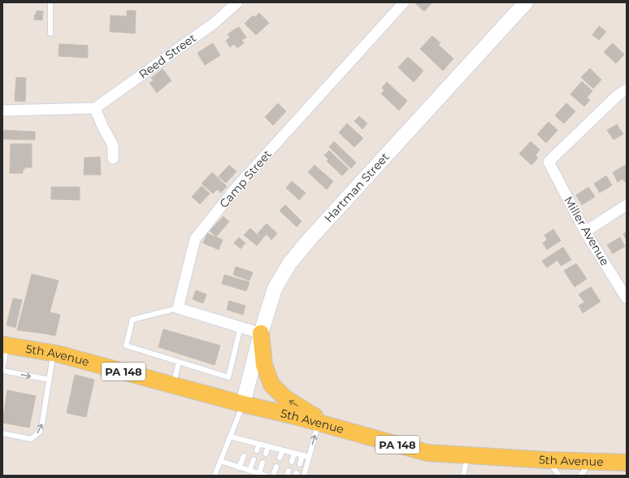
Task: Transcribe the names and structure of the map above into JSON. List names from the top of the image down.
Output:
{
  "streets": {
    "main road": ["Hartman Street", "5th Avenue", "PA 148"],
    "street": ["Reed Street", "Camp Street", "Miller Avenue"]
  },
  "crossings": [
    ["Hartman Street", "5th Avenue"]
  ]
}
